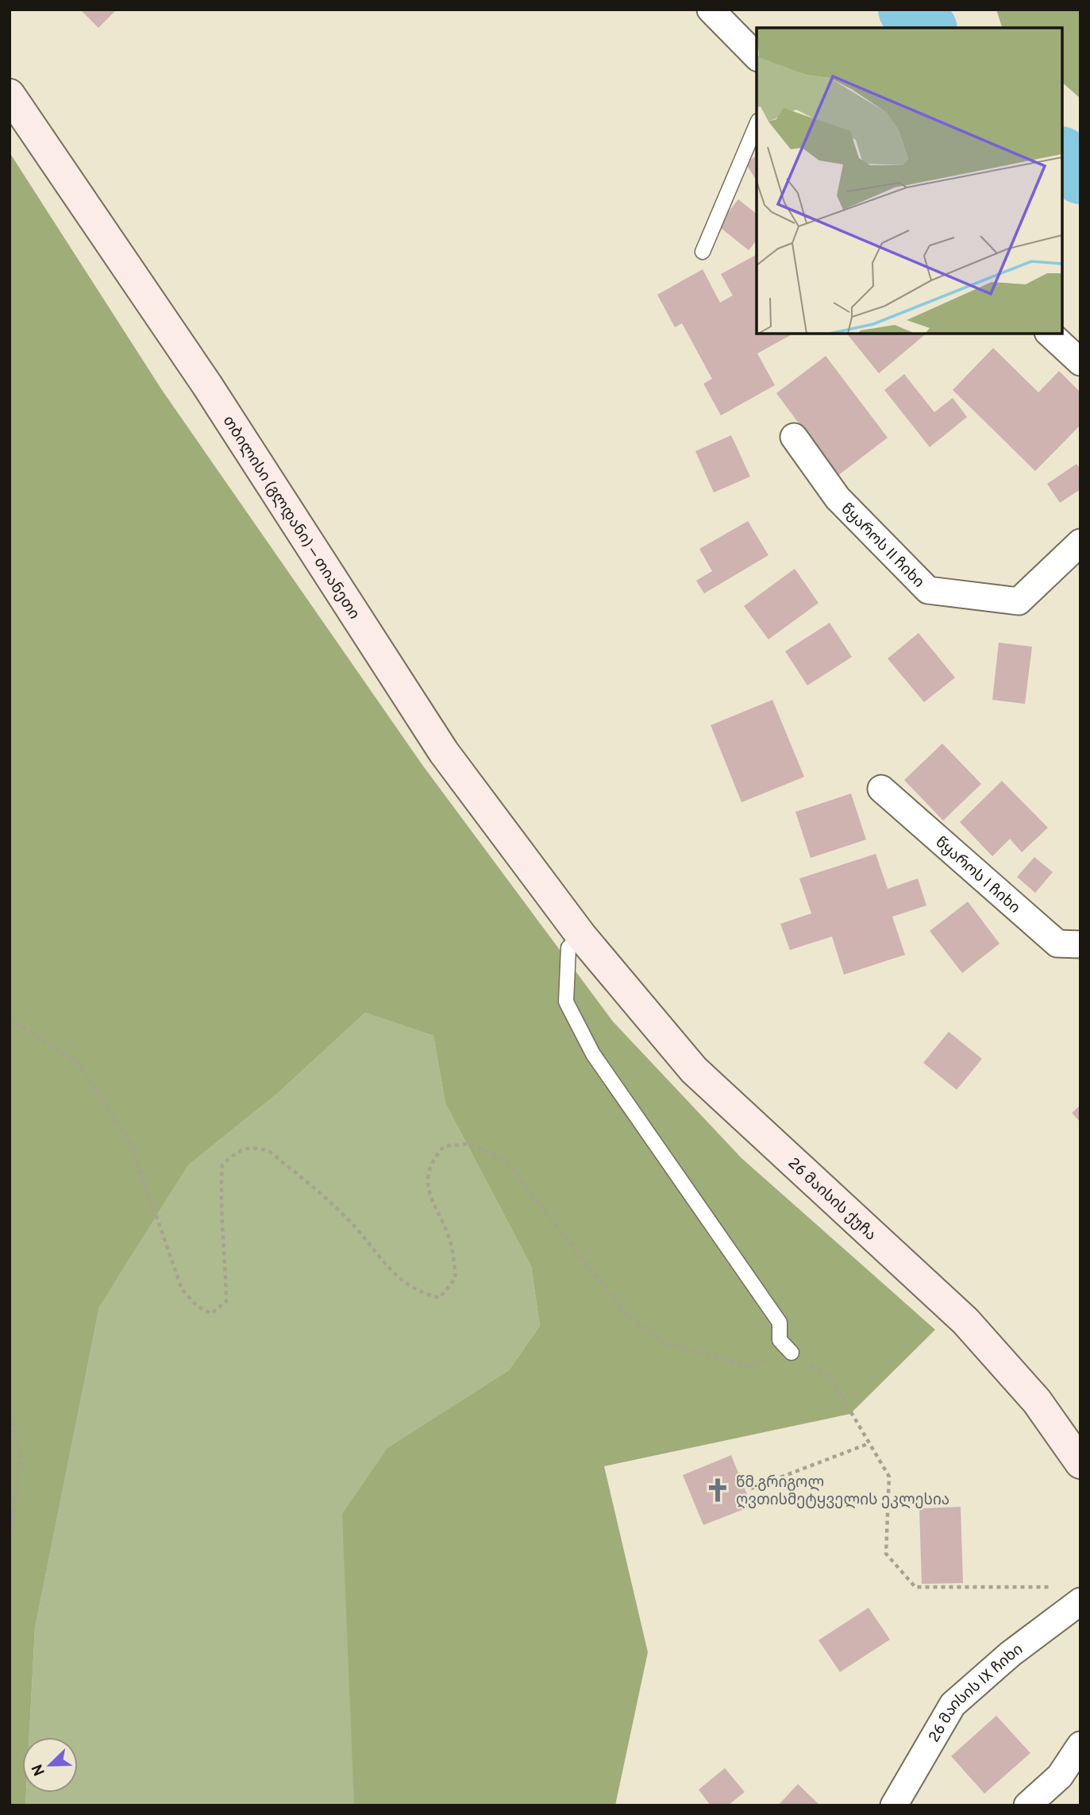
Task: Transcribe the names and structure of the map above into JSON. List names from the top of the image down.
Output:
{
  "streets": {
    "main road": ["თბილისი (გლდანი) — თიანეთი", "26 მაისის ქუჩა"],
    "street": ["წყაროს II ჩიხი", "წყაროს I ჩიხი", "26 მაისის IX ჩიხი"]
  },
  "crossings": [
    ["თბილისი (გლდანი) — თიანეთი", "26 მაისის ქუჩა"]
  ],
  "places": {
    "church": ["წმ.გრიგოლ ღვთისმეტყველის ეკლესია"]
  },
  "north": "bottom left"
}
